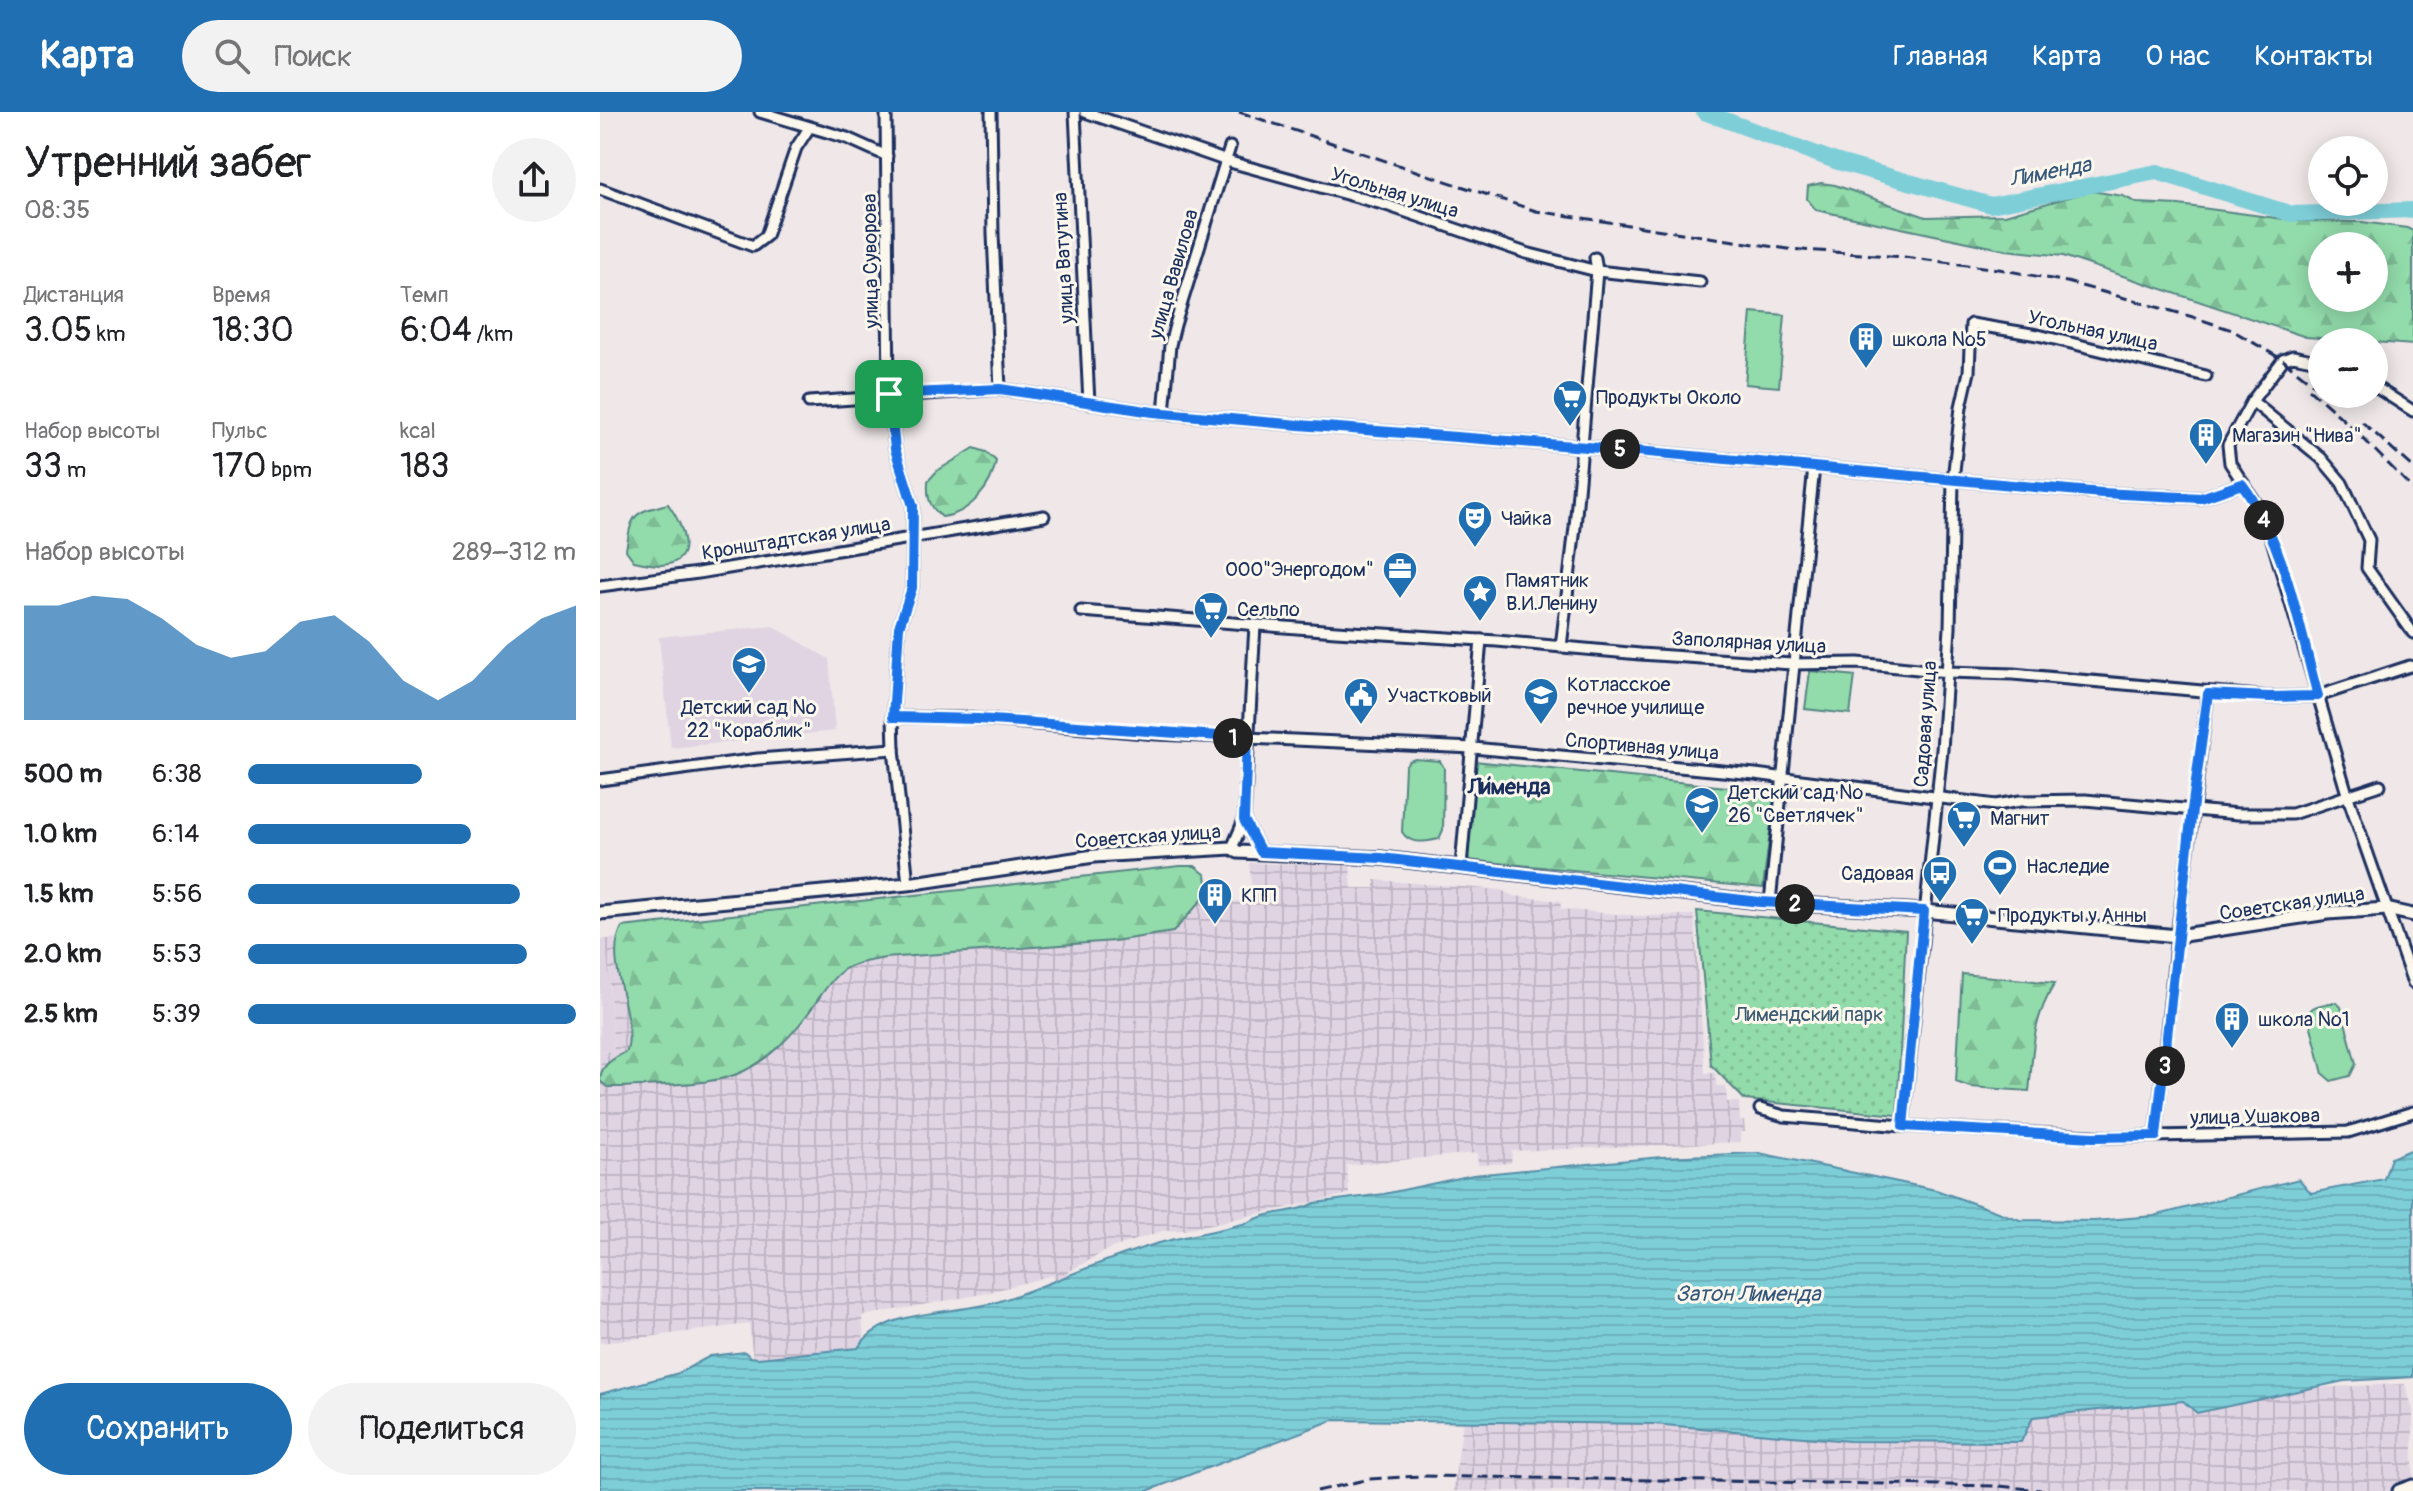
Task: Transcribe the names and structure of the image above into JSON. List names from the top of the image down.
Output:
{
  "streets": {
    "main road": ["Советская улица"],
    "street": [
      "Угольная улица",
      "улица Ватутина",
      "улица Суворова",
      "улица Вавилова",
      "Кронштадтская улица",
      "Заполярная улица",
      "Садовая улица",
      "Спортивная улица",
      "улица Ушакова"
    ]
  },
  "crossings": [
    ["Угольная улица", "улица Вавилова"],
    ["Угольная улица", "Садовая улица"],
    ["улица Суворова", "Кронштадтская улица"],
    ["улица Суворова", "Спортивная улица"],
    ["улица Суворова", "Советская улица"],
    ["Заполярная улица", "Садовая улица"],
    ["Садовая улица", "Спортивная улица"],
    ["Садовая улица", "Советская улица"],
    ["Садовая улица", "улица Ушакова"]
  ],
  "districts": ["Ли́менда"],
  "water": ["Лименда", "Затон Лименда"],
  "parks": ["Лимендский парк"],
  "places": {
    "building": [
      "школа №5",
      "Магазин \"Нива\"",
      "КПП",
      "школа №1"
    ],
    "supermarket": [
      "Продукты Около",
      "Сельпо",
      "Магнит",
      "Продукты у Анны"
    ],
    "theatre": ["Чайка"],
    "office": ["ООО\"Энергодом\""],
    "place": ["Памятник В.И.Ленину"],
    "school or university": ["Детский сад № 22 \"Кораблик\"", "Котласское речное училище", "Детский сад № 26 \"Светлячек\""],
    "public building": ["Участковый"],
    "sports": ["Наследие"],
    "bus stop": ["Садовая"]
  },
  "page": {
    "header": "Карта",
    "search": "Поиск",
    "nav": [
      "Главная",
      "Карта",
      "О нас",
      "Контакты"
    ],
    "heading": ["Утренний забег", "08:35"],
    "map_buttons": ["+", "−"],
    "stats": [
      ["Дистанция", "3.05 km"],
      ["Время", "18:30"],
      ["Темп", "6:04 /km"],
      ["Набор высоты", "33 m"],
      ["Пульс", "170 bpm"],
      ["kcal", "183"]
    ],
    "pins": [
      "5",
      "4",
      "1",
      "2",
      "3"
    ],
    "chart": ["Набор высоты", "289–312 m"],
    "list": [
      {
        "name": "500 m",
        "note": "6:38"
      },
      {
        "name": "1.0 km",
        "note": "6:14"
      },
      {
        "name": "1.5 km",
        "note": "5:56"
      },
      {
        "name": "2.0 km",
        "note": "5:53"
      },
      {
        "name": "2.5 km",
        "note": "5:39"
      }
    ],
    "buttons": ["Сохранить", "Поделиться"]
  }
}
